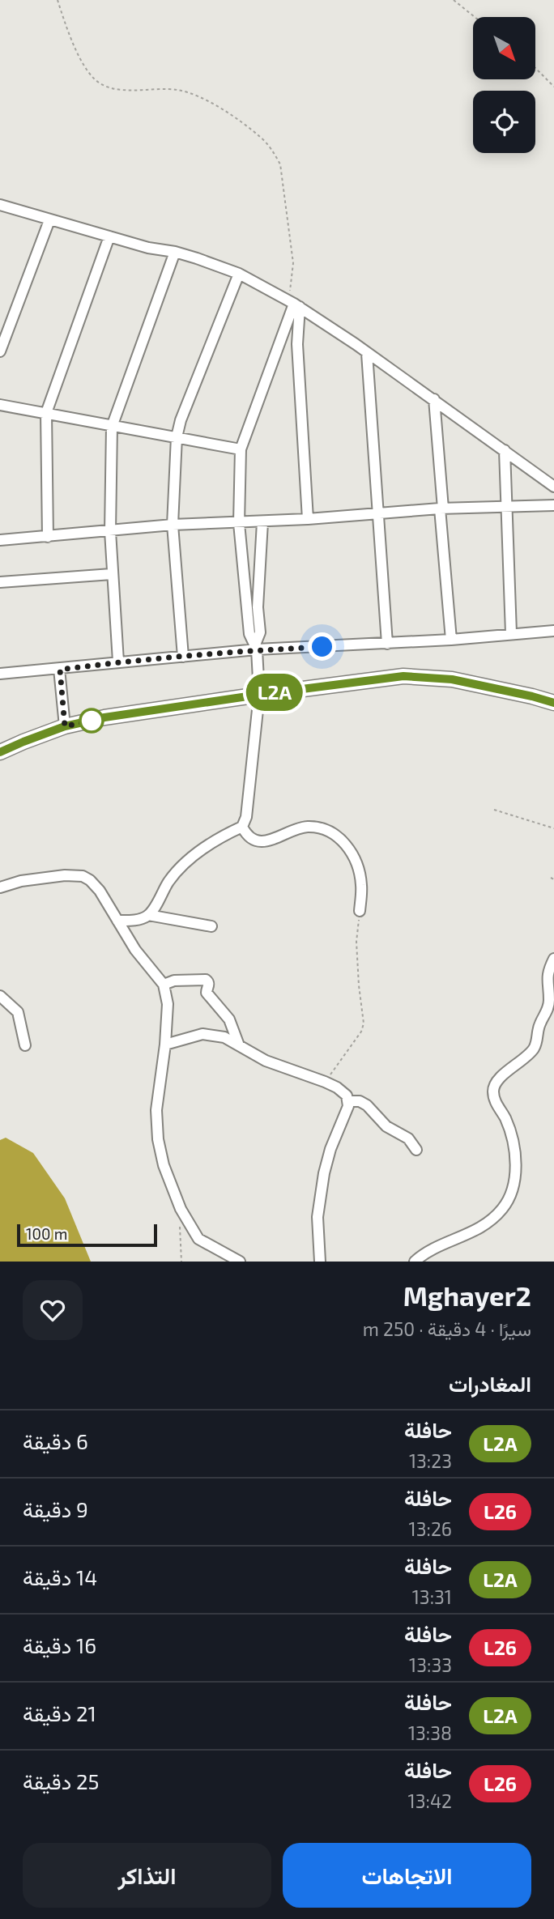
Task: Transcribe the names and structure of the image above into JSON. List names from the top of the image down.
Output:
{
  "lines": ["bus line L2A"],
  "scale_bar": "100 m",
  "north": "bottom right",
  "page": {
    "on_map": "L2A",
    "scale": "100 m",
    "heading": [
      ["Mghayer2", "سيرًا · 4 دقيقة · 250 m"],
      "المغادرات"
    ],
    "list": [
      {
        "mark": "L2A",
        "name": "حافلة",
        "note": "13:23",
        "value": "6 دقيقة"
      },
      {
        "mark": "L26",
        "name": "حافلة",
        "note": "13:26",
        "value": "9 دقيقة"
      },
      {
        "mark": "L2A",
        "name": "حافلة",
        "note": "13:31",
        "value": "14 دقيقة"
      },
      {
        "mark": "L26",
        "name": "حافلة",
        "note": "13:33",
        "value": "16 دقيقة"
      },
      {
        "mark": "L2A",
        "name": "حافلة",
        "note": "13:38",
        "value": "21 دقيقة"
      },
      {
        "mark": "L26",
        "name": "حافلة",
        "note": "13:42",
        "value": "25 دقيقة"
      }
    ],
    "buttons": ["الاتجاهات", "التذاكر"]
  }
}
